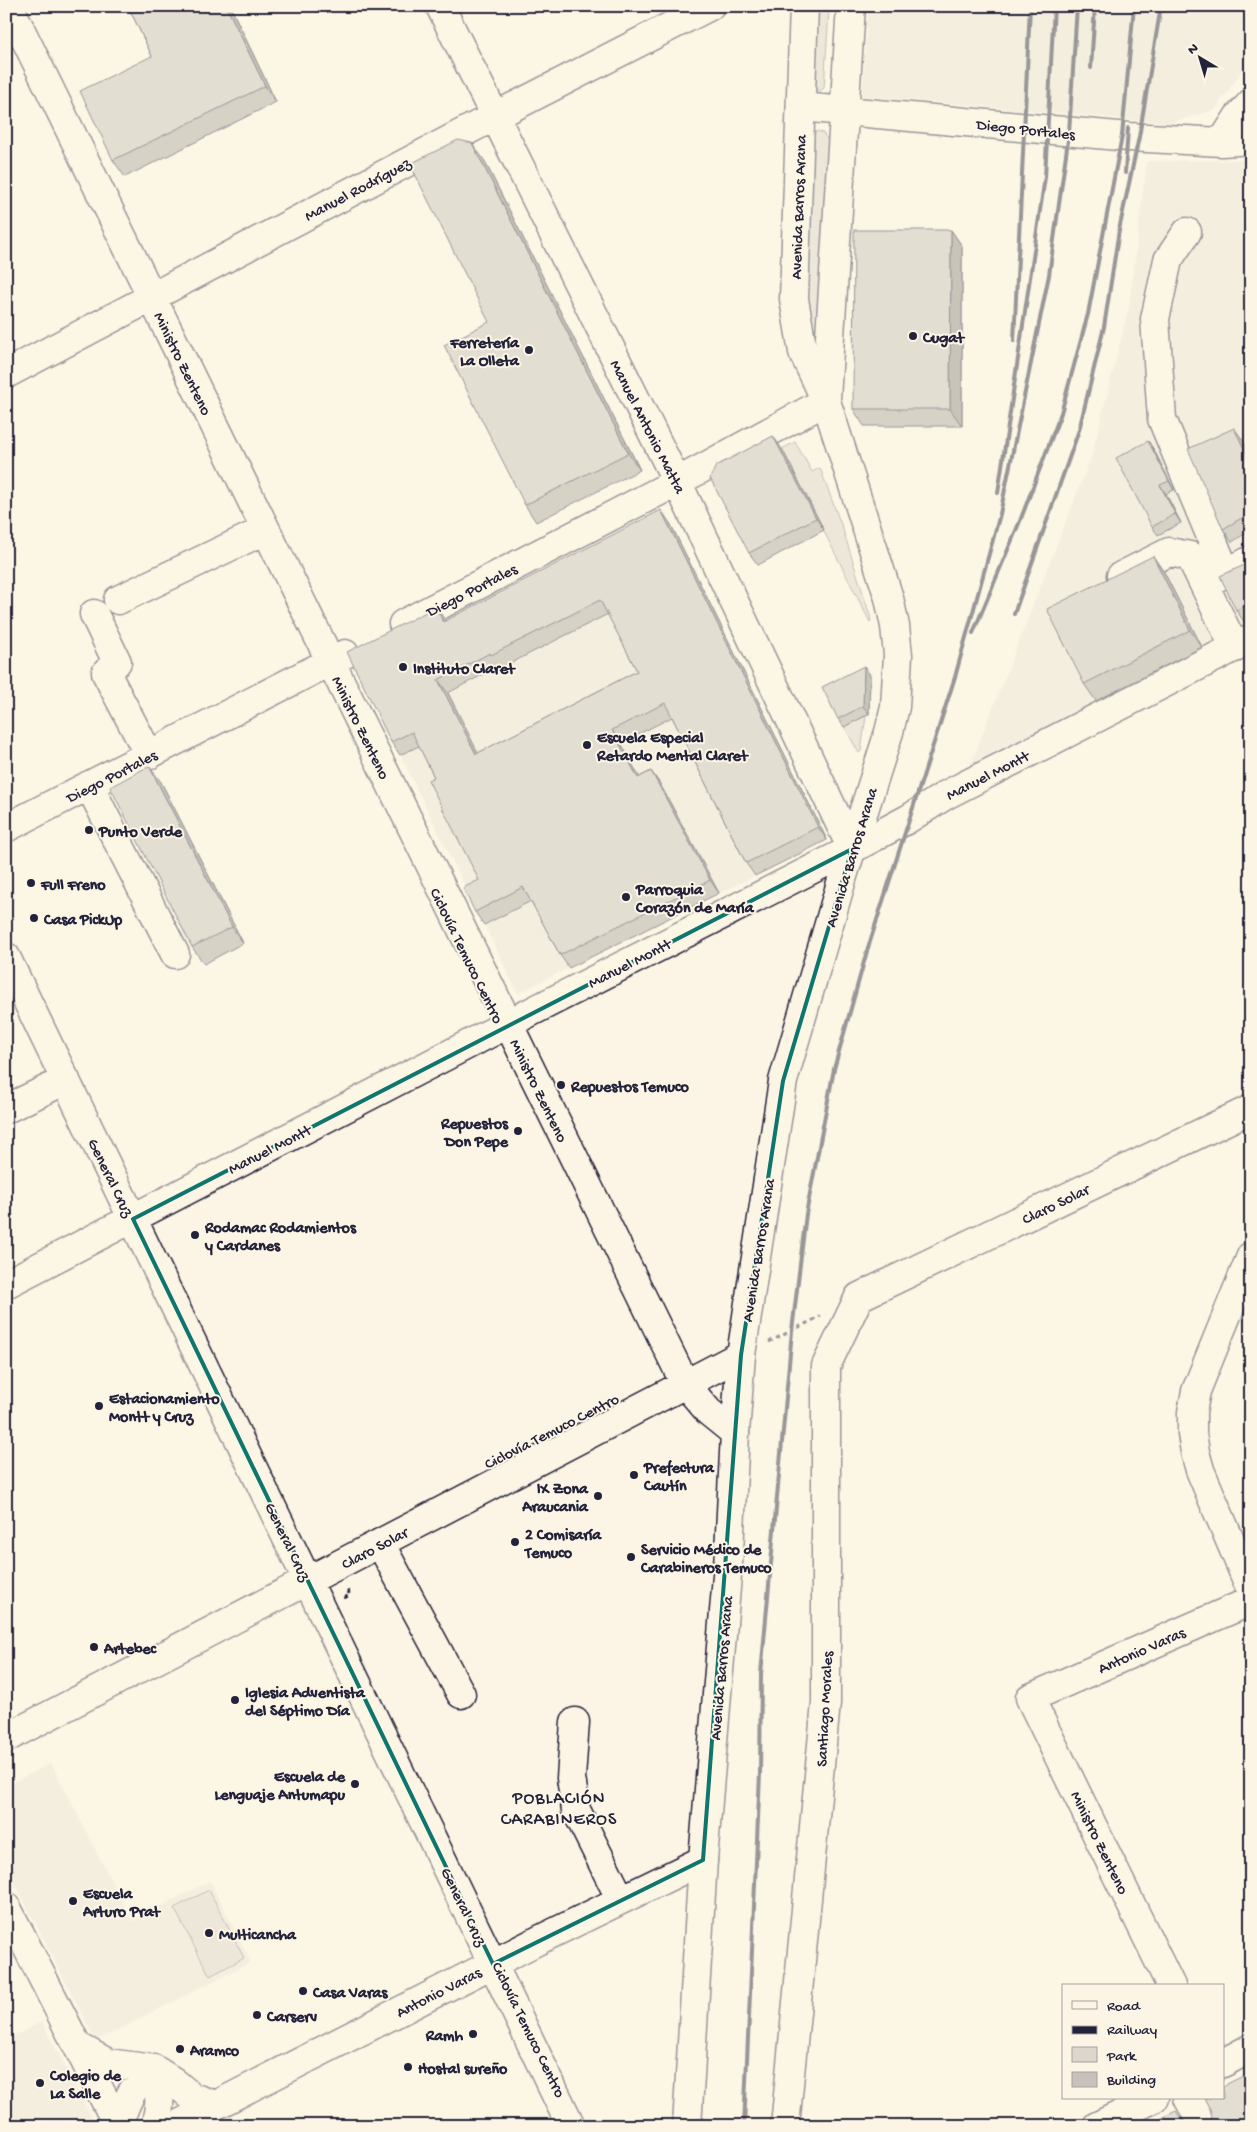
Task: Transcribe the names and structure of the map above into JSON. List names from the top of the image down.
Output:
{
  "streets": {
    "street": [
      "Diego Portales",
      "Manuel Rodríguez",
      "Avenida Barros Arana",
      "Ministro Zenteno",
      "Manuel Antonio Matta",
      "Manuel Montt",
      "General Cruz",
      "Claro Solar",
      "Antonio Varas",
      "Santiago Morales"
    ]
  },
  "crossings": [
    ["Diego Portales", "Avenida Barros Arana"],
    ["Diego Portales", "Ministro Zenteno"],
    ["Diego Portales", "Manuel Antonio Matta"],
    ["Manuel Rodríguez", "Ministro Zenteno"],
    ["Manuel Rodríguez", "Manuel Antonio Matta"],
    ["Avenida Barros Arana", "Ministro Zenteno"],
    ["Avenida Barros Arana", "Manuel Antonio Matta"],
    ["Avenida Barros Arana", "Manuel Montt"],
    ["Avenida Barros Arana", "Claro Solar"],
    ["Avenida Barros Arana", "Antonio Varas"],
    ["Ministro Zenteno", "Manuel Montt"],
    ["Ministro Zenteno", "Claro Solar"],
    ["Ministro Zenteno", "Antonio Varas"],
    ["Manuel Antonio Matta", "Manuel Montt"],
    ["Manuel Montt", "General Cruz"],
    ["General Cruz", "Claro Solar"],
    ["General Cruz", "Antonio Varas"],
    ["Claro Solar", "Santiago Morales"]
  ],
  "districts": ["POBLACIÓN CARABINEROS"],
  "places": [
    "Cugat",
    "Ferretería La Olleta",
    "Instituto Claret",
    "Escuela Especial Retardo Mental Claret",
    "Punto Verde",
    "Full Freno",
    "Parroquia Corazón de María",
    "Casa PickUp",
    "Repuestos Temuco",
    "Repuestos Don Pepe",
    "Rodamac Rodamientos y Cardanes",
    "Estacionamiento Montt y Cruz",
    "Prefectura Cautín",
    "IX Zona Araucania",
    "2 Comisaría Temuco",
    "Servicio Médico de Carabineros Temuco",
    "Artebec",
    "Iglesia Adventista del Séptimo Día",
    "Escuela de Lenguaje Antumapu",
    "Escuela Arturo Prat",
    "Multicancha",
    "Casa Varas",
    "Carserv",
    "Ramh",
    "Aramco",
    "Hostal sureño",
    "Colegio de La Salle"
  ],
  "legend": [
    "Road",
    "Railway",
    "Park",
    "Building"
  ],
  "north": "top left"
}
